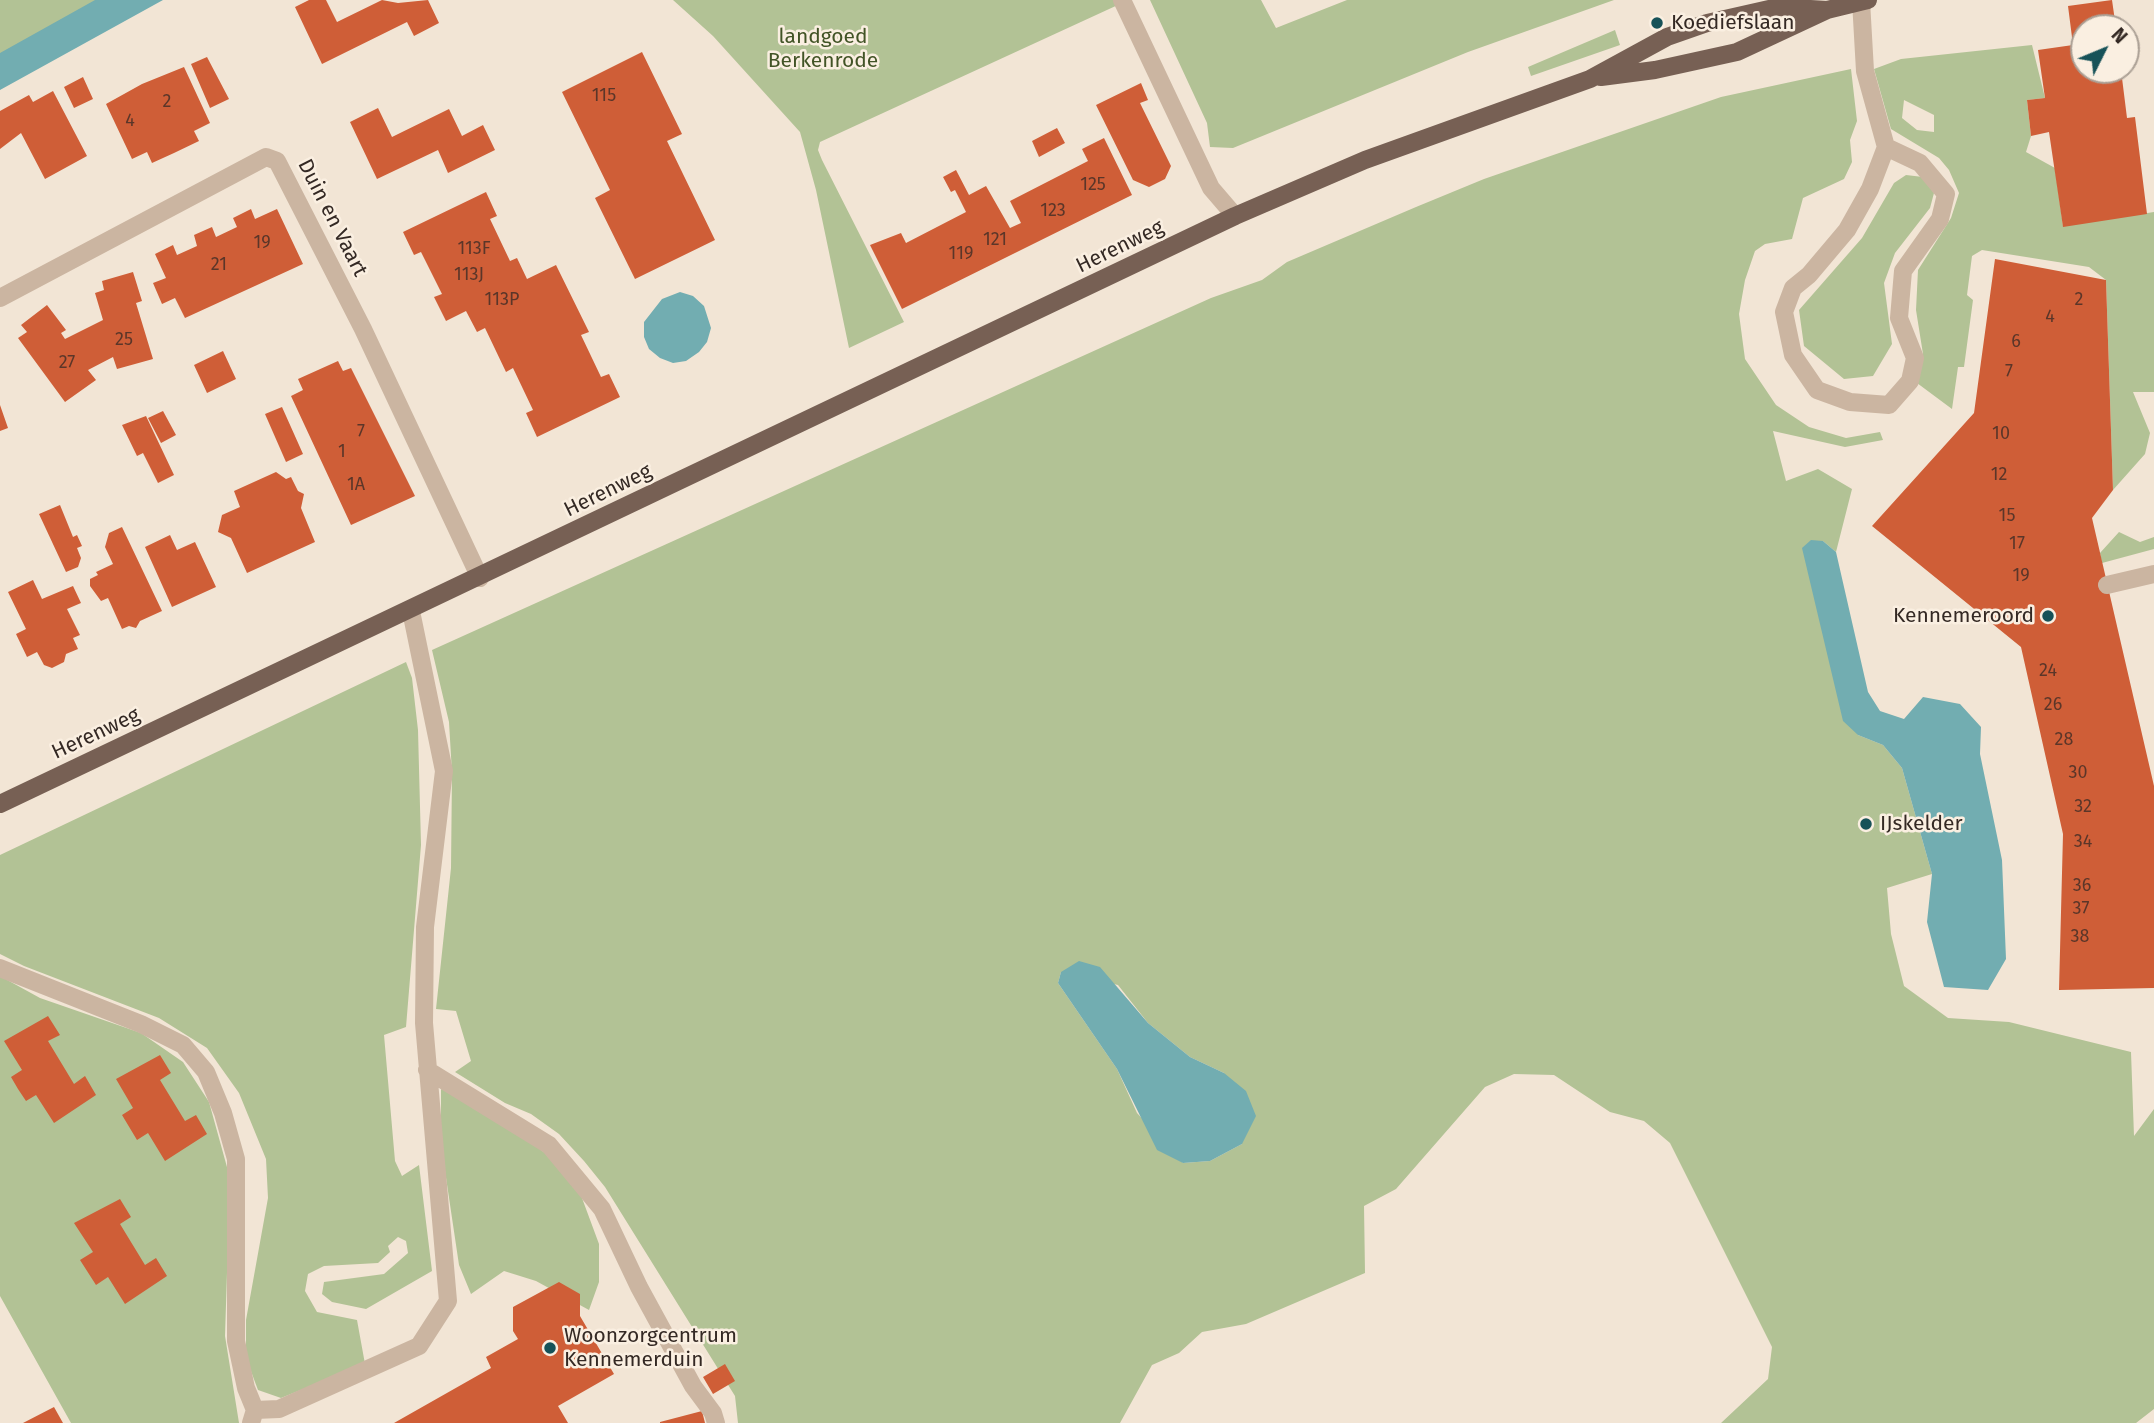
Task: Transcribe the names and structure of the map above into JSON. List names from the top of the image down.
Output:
{
  "streets": {
    "main road": ["Herenweg"],
    "street": ["Duin en Vaart"]
  },
  "crossings": [
    ["Duin en Vaart", "Herenweg"]
  ],
  "parks": ["landgoed Berkenrode"],
  "places": [
    "Koediefslaan",
    "Kennemeroord",
    "IJskelder",
    "Woonzorgcentrum Kennemerduin"
  ],
  "house_numbers": [
    "115",
    "2",
    "4",
    "125",
    "123",
    "121",
    "19",
    "113F",
    "119",
    "21",
    "113J",
    "113P",
    "2",
    "4",
    "25",
    "6",
    "27",
    "7",
    "7",
    "10",
    "1",
    "12",
    "1A",
    "15",
    "17",
    "19",
    "24",
    "26",
    "28",
    "30",
    "32",
    "34",
    "36",
    "37",
    "38"
  ],
  "north": "top right"
}
